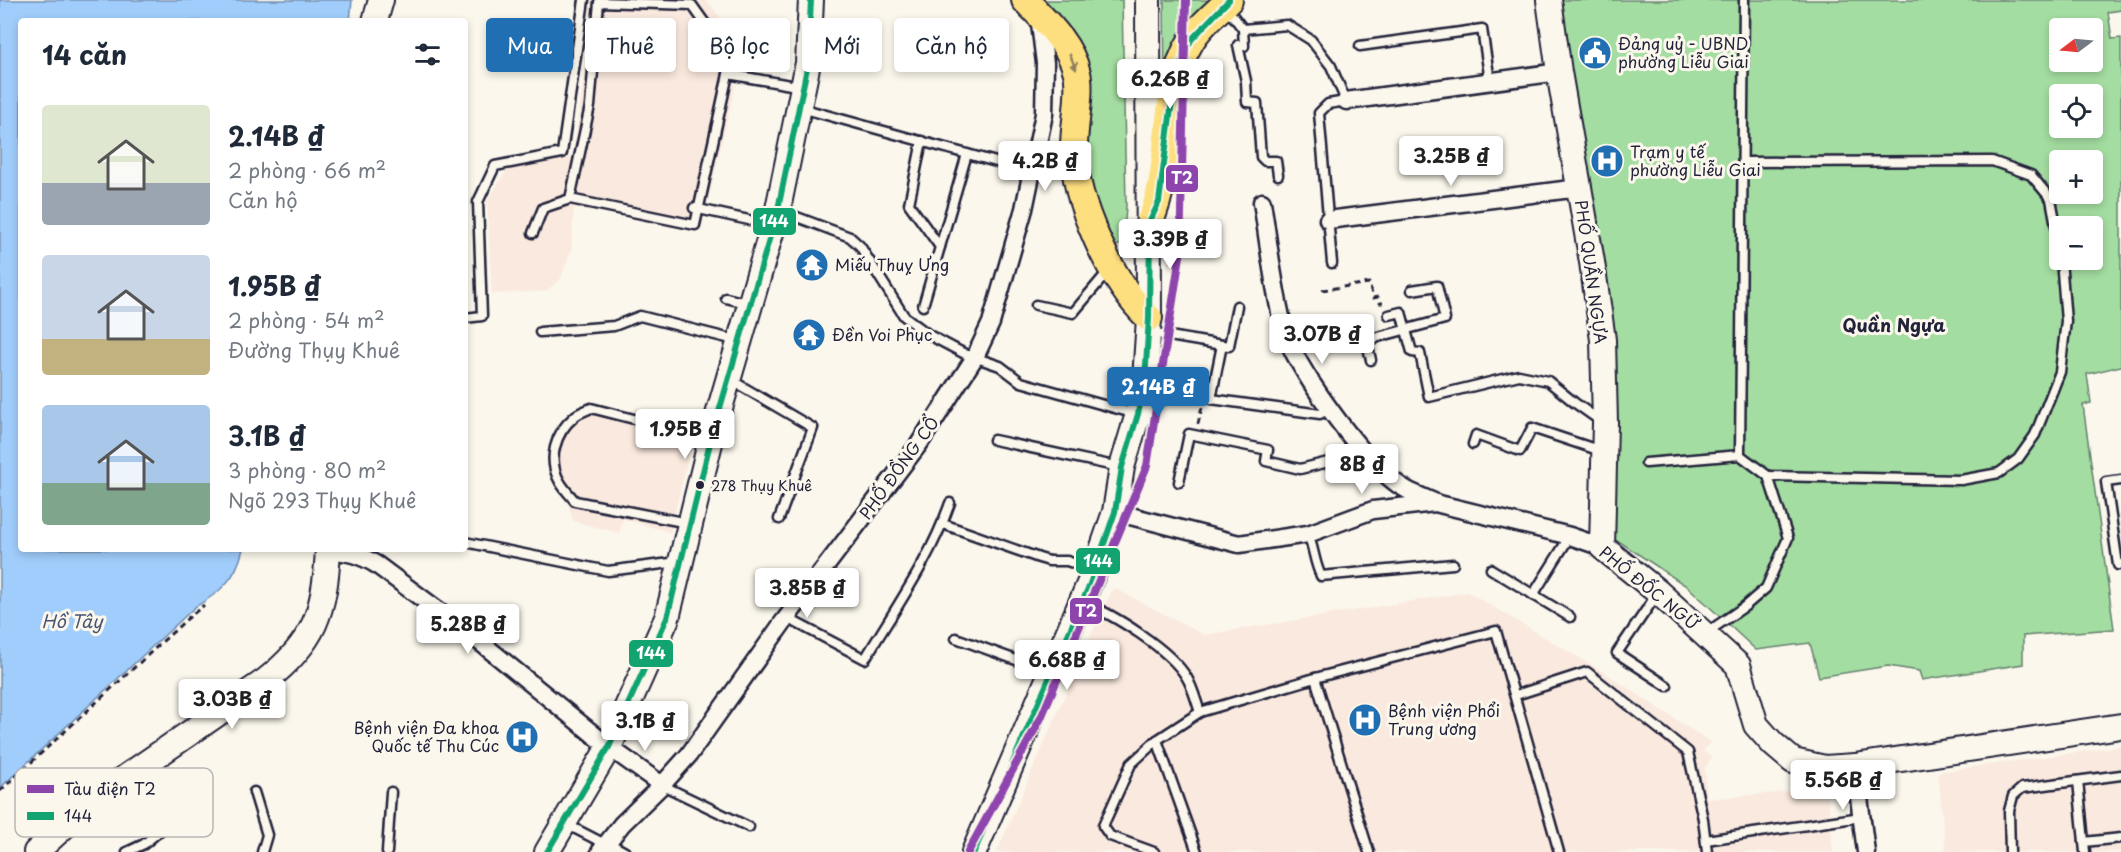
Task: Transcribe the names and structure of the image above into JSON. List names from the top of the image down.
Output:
{
  "streets": {
    "main road": ["PHỐ QUẦN NGỰA", "PHỐ ĐỐC NGỮ"],
    "street": ["PHỐ ĐỒNG CỔ"]
  },
  "crossings": [
    ["PHỐ QUẦN NGỰA", "PHỐ ĐỐC NGỮ"]
  ],
  "districts": ["Quần Ngựa"],
  "water": ["Hồ Tây"],
  "places": {
    "public building": ["Đảng uỷ - UBND phường Liễu Giai"],
    "hospital": ["Trạm y tế phường Liễu Giai", "Bệnh viện Phổi Trung ương", "Bệnh viện Đa khoa Quốc tế Thu Cúc"],
    "temple": ["Miếu Thuỵ Ưng", "Đền Voi Phục"],
    "other": ["278 Thụy Khuê"]
  },
  "lines": ["metro line T2", "transit line 144"],
  "legend": ["Tàu điện T2", "144"],
  "north": "left",
  "page": {
    "map_buttons": ["+", "−"],
    "chip": [
      "Mua",
      "Thuê",
      "Bộ lọc",
      "Mới",
      "Căn hộ"
    ],
    "heading": "14 căn",
    "price": [
      "6.26B ₫",
      "3.25B ₫",
      "4.2B ₫",
      "3.39B ₫",
      "3.07B ₫",
      "2.14B ₫",
      "1.95B ₫",
      "8B ₫",
      "3.85B ₫",
      "5.28B ₫",
      "6.68B ₫",
      "3.03B ₫",
      "3.1B ₫",
      "5.56B ₫"
    ],
    "list": [
      {
        "name": "2.14B ₫",
        "note": "2 phòng · 66 m² · Căn hộ"
      },
      {
        "name": "1.95B ₫",
        "note": "2 phòng · 54 m² · Đường Thụy Khuê"
      },
      {
        "name": "3.1B ₫",
        "note": "3 phòng · 80 m² · Ngõ 293 Thụy Khuê"
      }
    ]
  }
}
